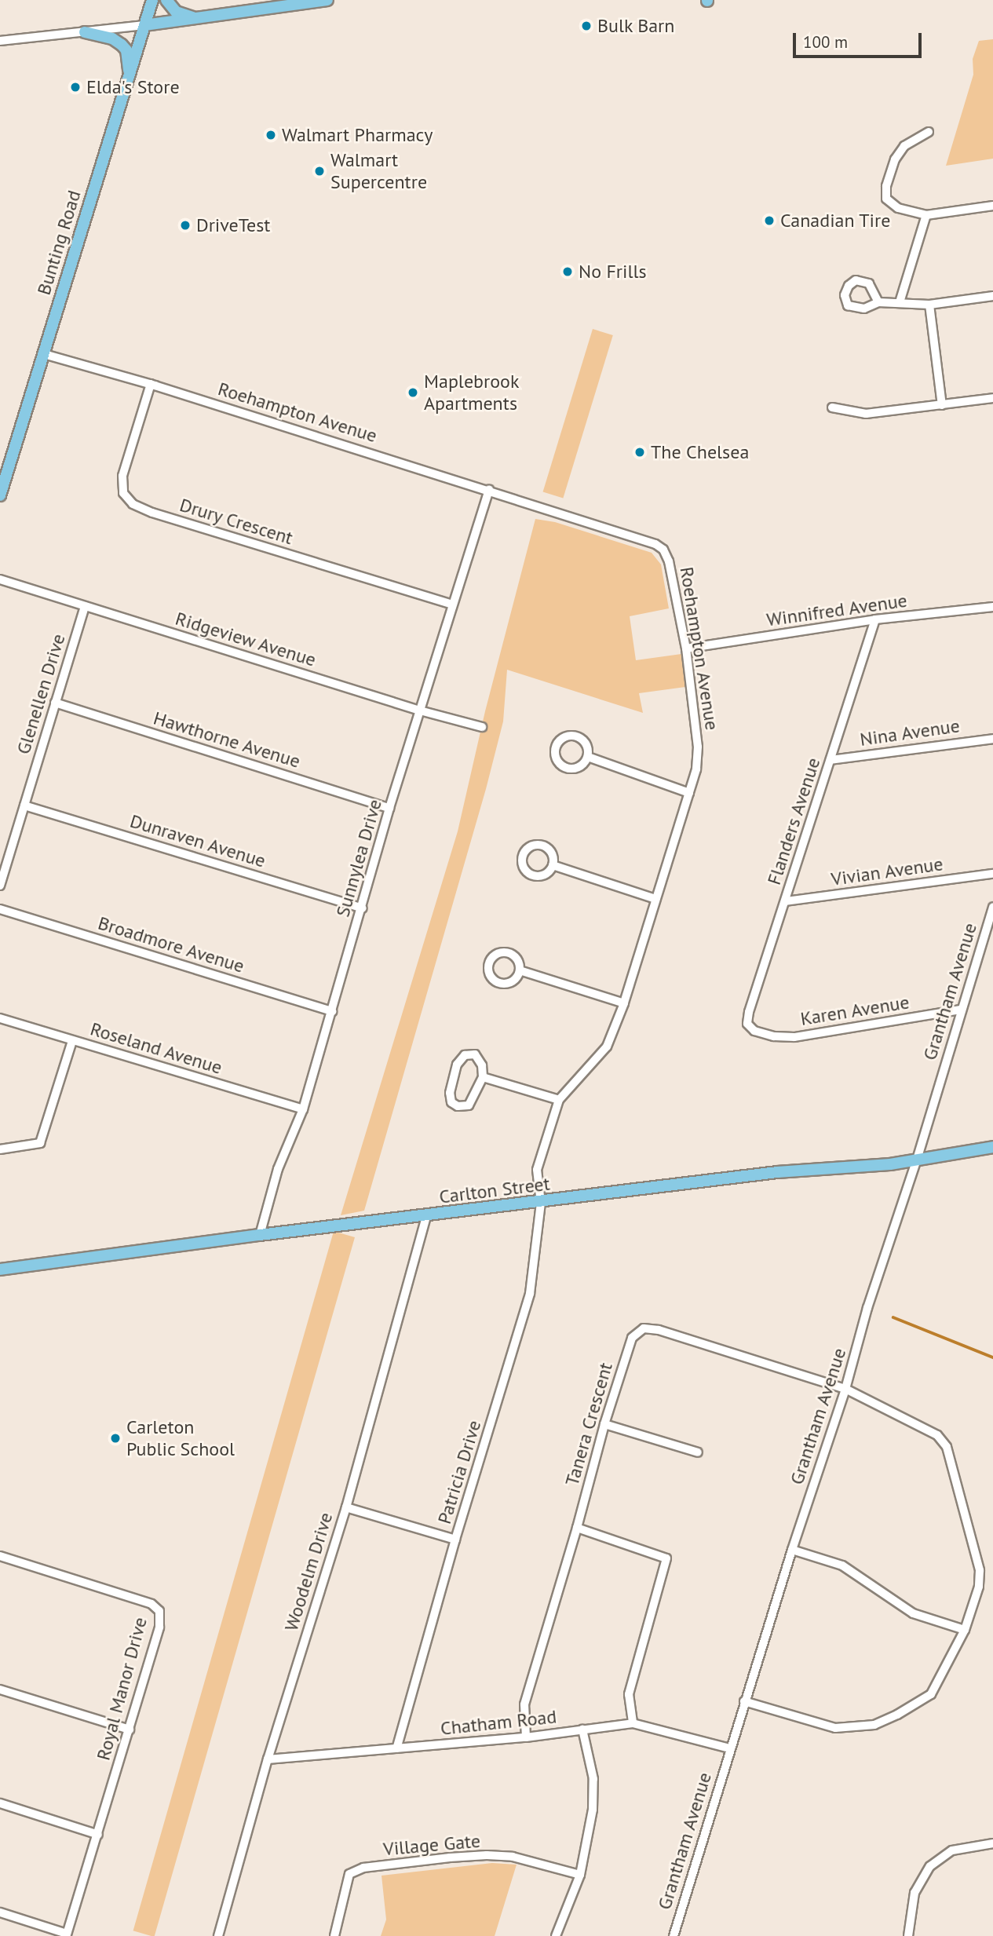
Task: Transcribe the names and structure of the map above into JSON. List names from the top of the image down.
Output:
{
  "streets": {
    "main road": ["Bunting Road", "Carlton Street"],
    "street": [
      "Roehampton Avenue",
      "Drury Crescent",
      "Winnifred Avenue",
      "Ridgeview Avenue",
      "Glenellen Drive",
      "Nina Avenue",
      "Hawthorne Avenue",
      "Flanders Avenue",
      "Dunraven Avenue",
      "Sunnylea Drive",
      "Vivian Avenue",
      "Broadmore Avenue",
      "Grantham Avenue",
      "Karen Avenue",
      "Roseland Avenue",
      "Tanera Crescent",
      "Patricia Drive",
      "Woodelm Drive",
      "Royal Manor Drive",
      "Chatham Road",
      "Village Gate"
    ]
  },
  "crossings": [
    ["Bunting Road", "Roehampton Avenue"],
    ["Roehampton Avenue", "Drury Crescent"],
    ["Roehampton Avenue", "Winnifred Avenue"],
    ["Roehampton Avenue", "Sunnylea Drive"],
    ["Roehampton Avenue", "Carlton Street"],
    ["Roehampton Avenue", "Patricia Drive"],
    ["Drury Crescent", "Sunnylea Drive"],
    ["Winnifred Avenue", "Flanders Avenue"],
    ["Ridgeview Avenue", "Glenellen Drive"],
    ["Ridgeview Avenue", "Sunnylea Drive"],
    ["Glenellen Drive", "Hawthorne Avenue"],
    ["Glenellen Drive", "Dunraven Avenue"],
    ["Nina Avenue", "Flanders Avenue"],
    ["Hawthorne Avenue", "Sunnylea Drive"],
    ["Flanders Avenue", "Vivian Avenue"],
    ["Flanders Avenue", "Karen Avenue"],
    ["Dunraven Avenue", "Sunnylea Drive"],
    ["Sunnylea Drive", "Broadmore Avenue"],
    ["Sunnylea Drive", "Roseland Avenue"],
    ["Sunnylea Drive", "Carlton Street"],
    ["Grantham Avenue", "Karen Avenue"],
    ["Grantham Avenue", "Carlton Street"],
    ["Grantham Avenue", "Tanera Crescent"],
    ["Grantham Avenue", "Chatham Road"],
    ["Carlton Street", "Patricia Drive"],
    ["Carlton Street", "Woodelm Drive"],
    ["Tanera Crescent", "Chatham Road"],
    ["Patricia Drive", "Chatham Road"],
    ["Woodelm Drive", "Chatham Road"]
  ],
  "places": [
    "Bulk Barn",
    "Elda's Store",
    "Walmart Pharmacy",
    "Walmart Supercentre",
    "Canadian Tire",
    "DriveTest",
    "No Frills",
    "Maplebrook Apartments",
    "The Chelsea",
    "Carleton Public School"
  ],
  "scale_bar": "100 m"
}
